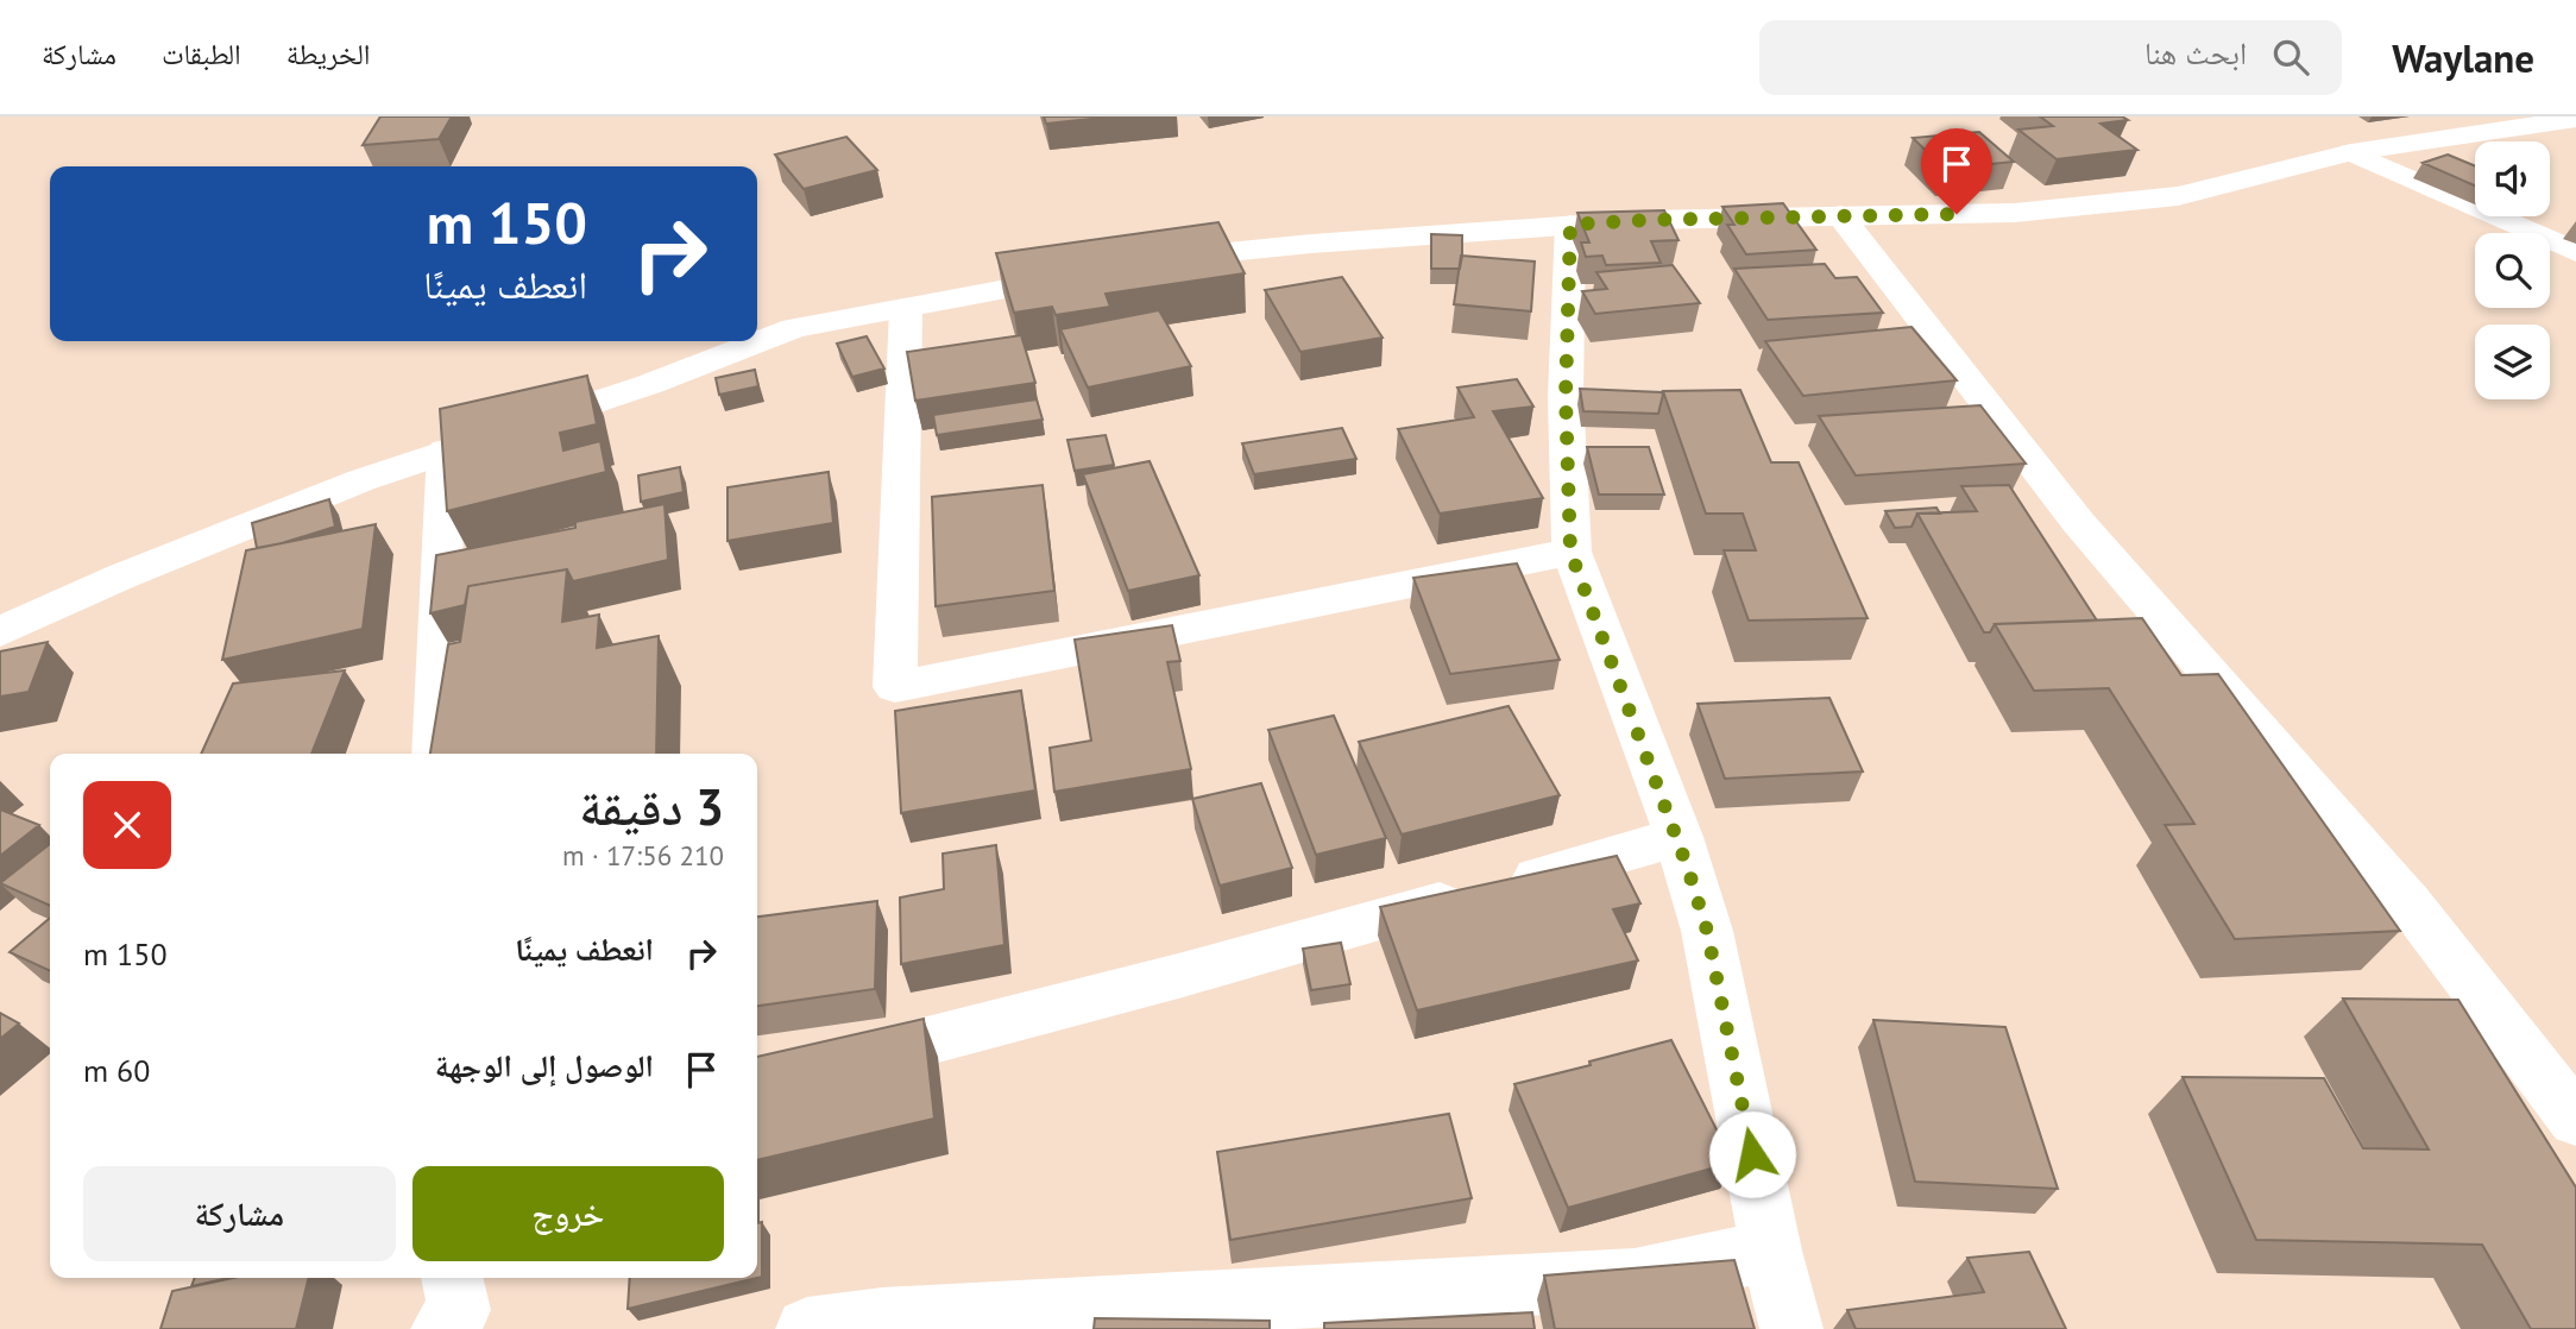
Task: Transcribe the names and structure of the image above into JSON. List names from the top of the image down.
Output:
{
  "page": {
    "header": "Waylane",
    "search": "ابحث هنا",
    "nav": ["الخريطة", "الطبقات", "مشاركة"],
    "turn": ["150 m", "انعطف يمينًا"],
    "heading": ["3 دقيقة", "210 m · 17:56"],
    "list": [
      {
        "name": "انعطف يمينًا",
        "value": "150 m"
      },
      {
        "name": "الوصول إلى الوجهة",
        "value": "60 m"
      }
    ],
    "buttons": ["خروج", "مشاركة"]
  }
}
